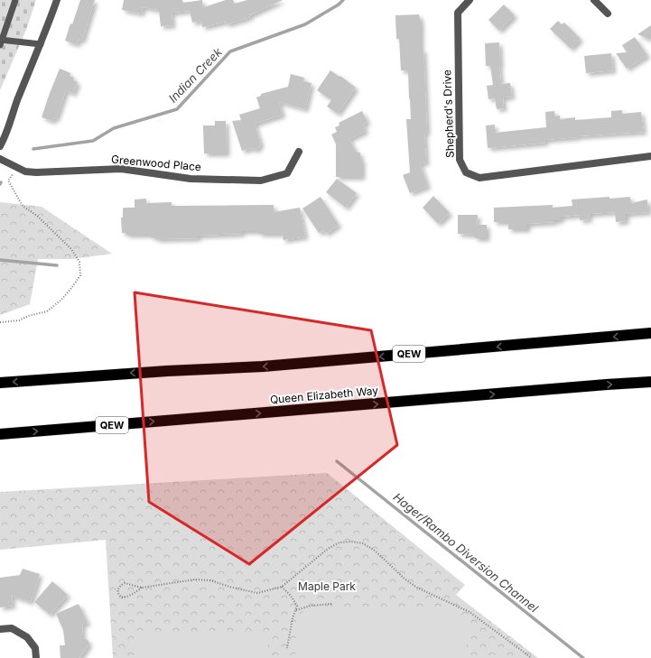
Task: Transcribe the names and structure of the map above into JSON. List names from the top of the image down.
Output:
{
  "streets": {
    "highway": ["QEW", "Queen Elizabeth Way"],
    "street": ["Shepherd's Drive", "Greenwood Place"]
  },
  "water": ["Indian Creek", "Hager/Rambo Diversion Channel"],
  "parks": ["Maple Park"]
}
